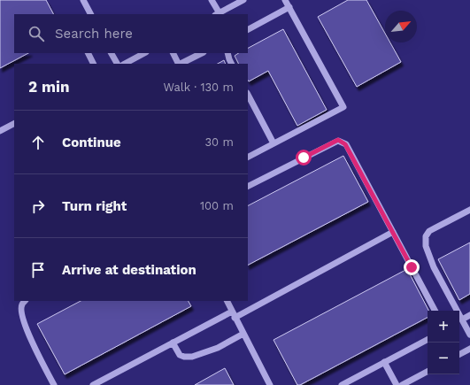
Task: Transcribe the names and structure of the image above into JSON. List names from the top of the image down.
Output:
{
  "north": "top right",
  "page": {
    "search": "Search here",
    "heading": ["2 min", "Walk · 130 m"],
    "list": [
      ["Continue", "30 m"],
      ["Turn right", "100 m"],
      "Arrive at destination"
    ],
    "map_buttons": ["+", "−"]
  }
}
